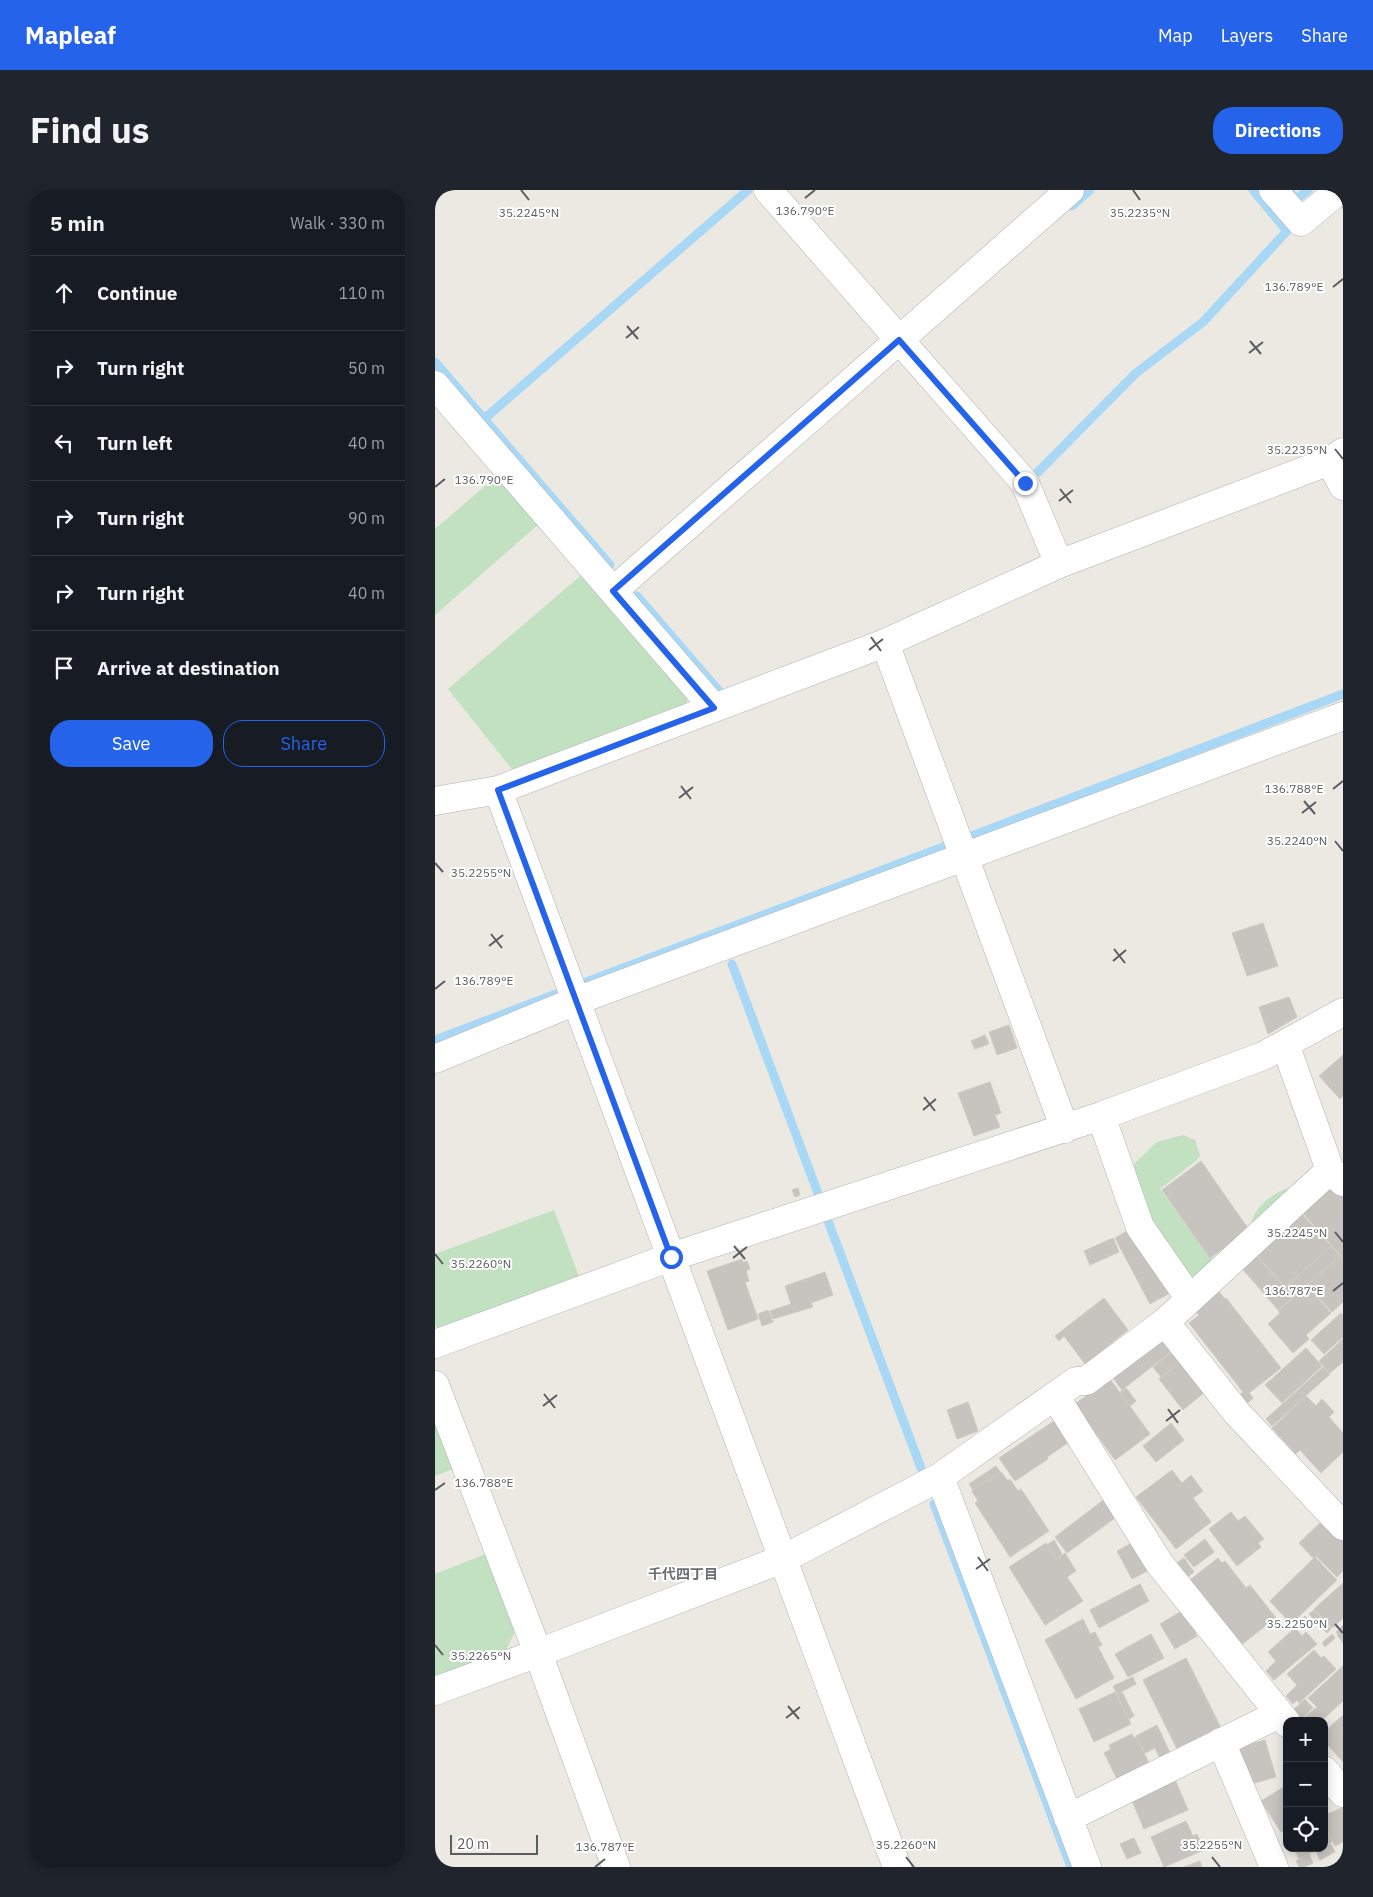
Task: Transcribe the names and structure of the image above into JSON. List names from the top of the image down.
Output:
{
  "districts": ["千代四丁目"],
  "scale_bar": "20 m",
  "page": {
    "header": "Mapleaf",
    "nav": ["Map", "Layers", "Share"],
    "title": "Find us",
    "buttons": [
      "Directions",
      ["Save", "Share"]
    ],
    "heading": ["5 min", "Walk · 330 m"],
    "list": [
      ["Continue", "110 m"],
      ["Turn right", "50 m"],
      ["Turn left", "40 m"],
      ["Turn right", "90 m"],
      ["Turn right", "40 m"],
      "Arrive at destination"
    ],
    "map_buttons": ["+", "−"],
    "scale": "20 m"
  },
  "coordinates": [
    "136.790°E",
    "35.2245°N",
    "35.2235°N",
    "136.789°E",
    "136.788°E",
    "35.2240°N",
    "35.2255°N",
    "35.2260°N",
    "136.787°E",
    "35.2250°N",
    "35.2265°N"
  ]
}
